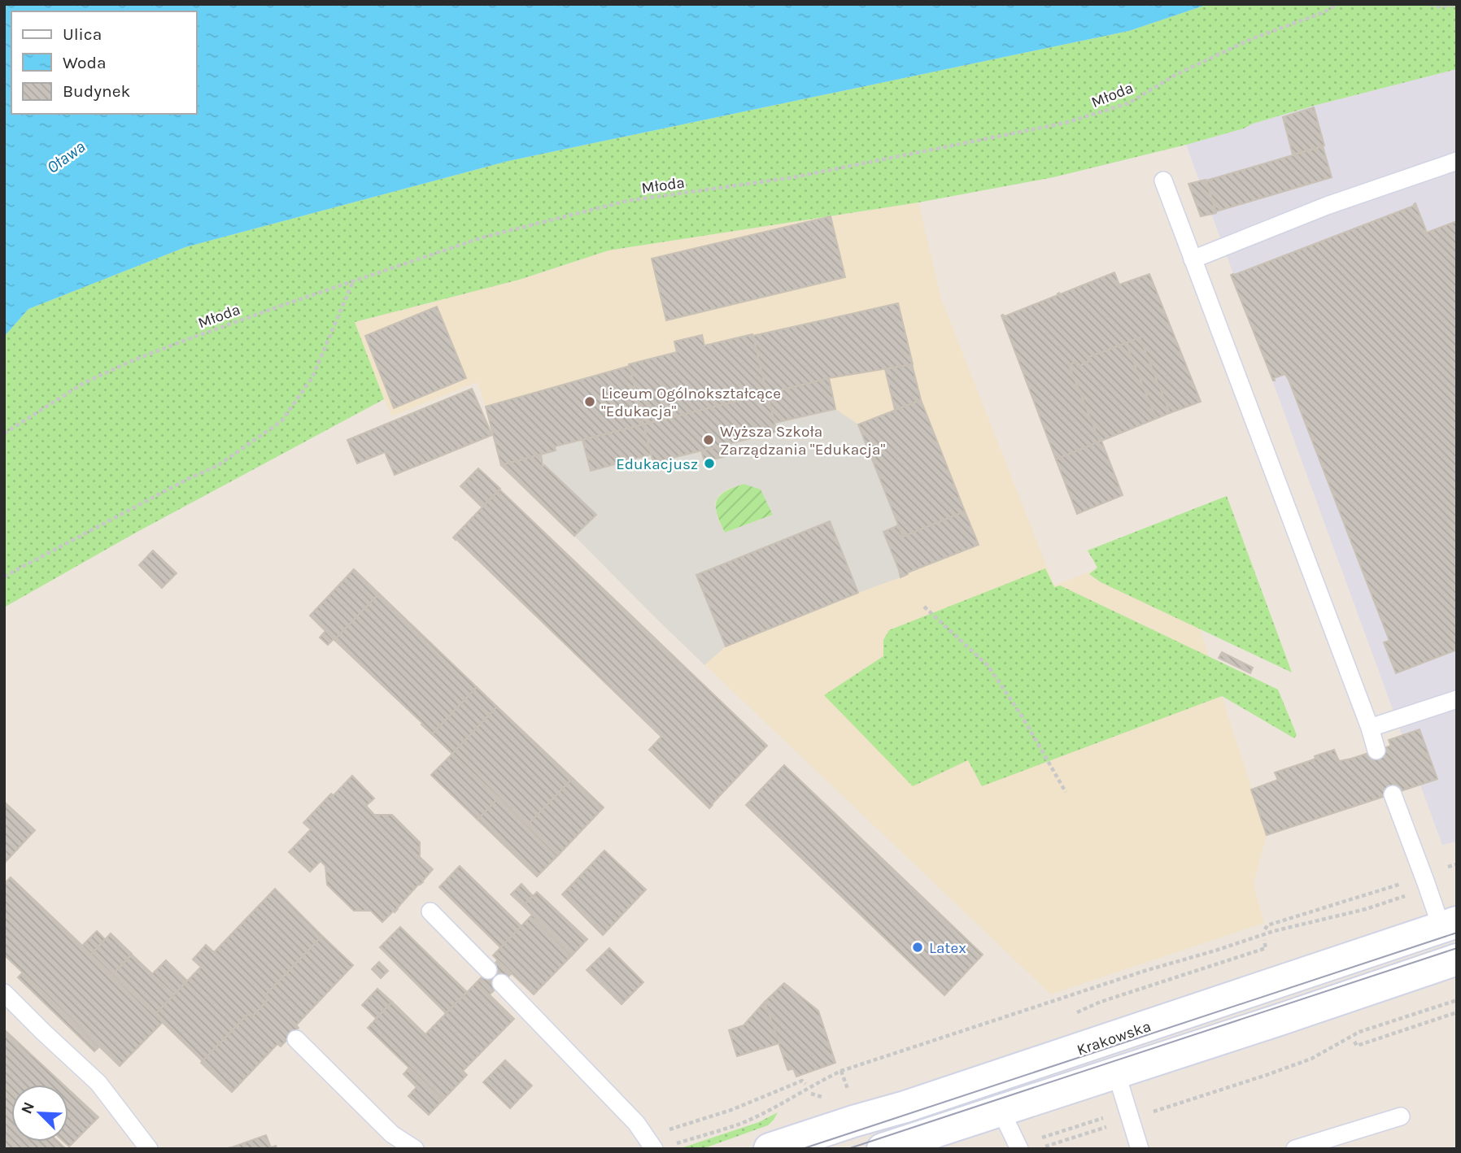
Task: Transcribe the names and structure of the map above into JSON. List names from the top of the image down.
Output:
{
  "streets": {
    "main road": ["Krakowska"],
    "path": ["Młoda"]
  },
  "water": ["Oława"],
  "places": [
    "Liceum Ogólnokształcące \"Edukacja\"",
    "Wyższa Szkoła Zarządzania \"Edukacja\"",
    "Edukacjusz",
    "Latex"
  ],
  "legend": ["Ulica", "Woda", "Budynek"],
  "north": "top left"
}
